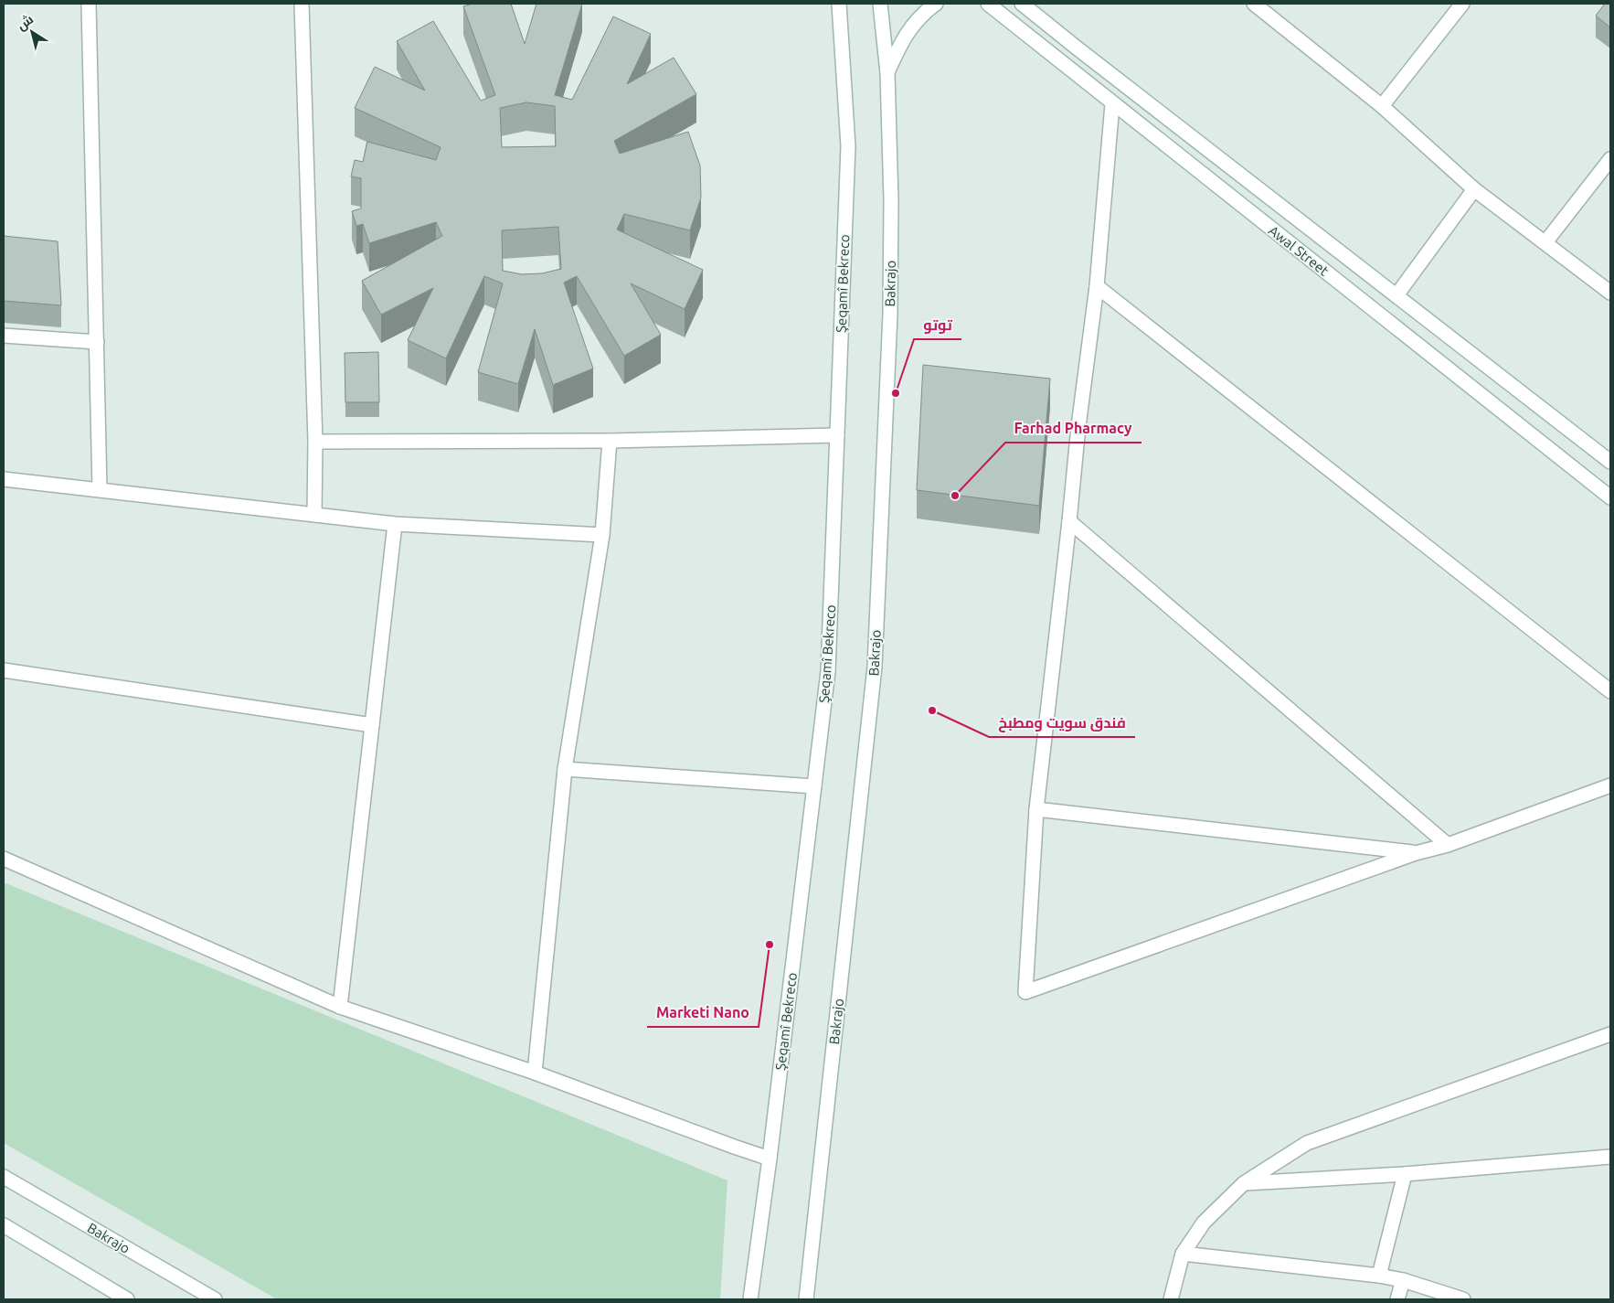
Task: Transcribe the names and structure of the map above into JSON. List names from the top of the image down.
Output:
{
  "streets": {
    "street": ["Awal Street", "Şeqamî Bekreco", "Bakrajo"]
  },
  "places": [
    "توتو",
    "Farhad Pharmacy",
    "فندق سويت ومطبخ",
    "Marketi Nano"
  ],
  "north": "top left"
}
